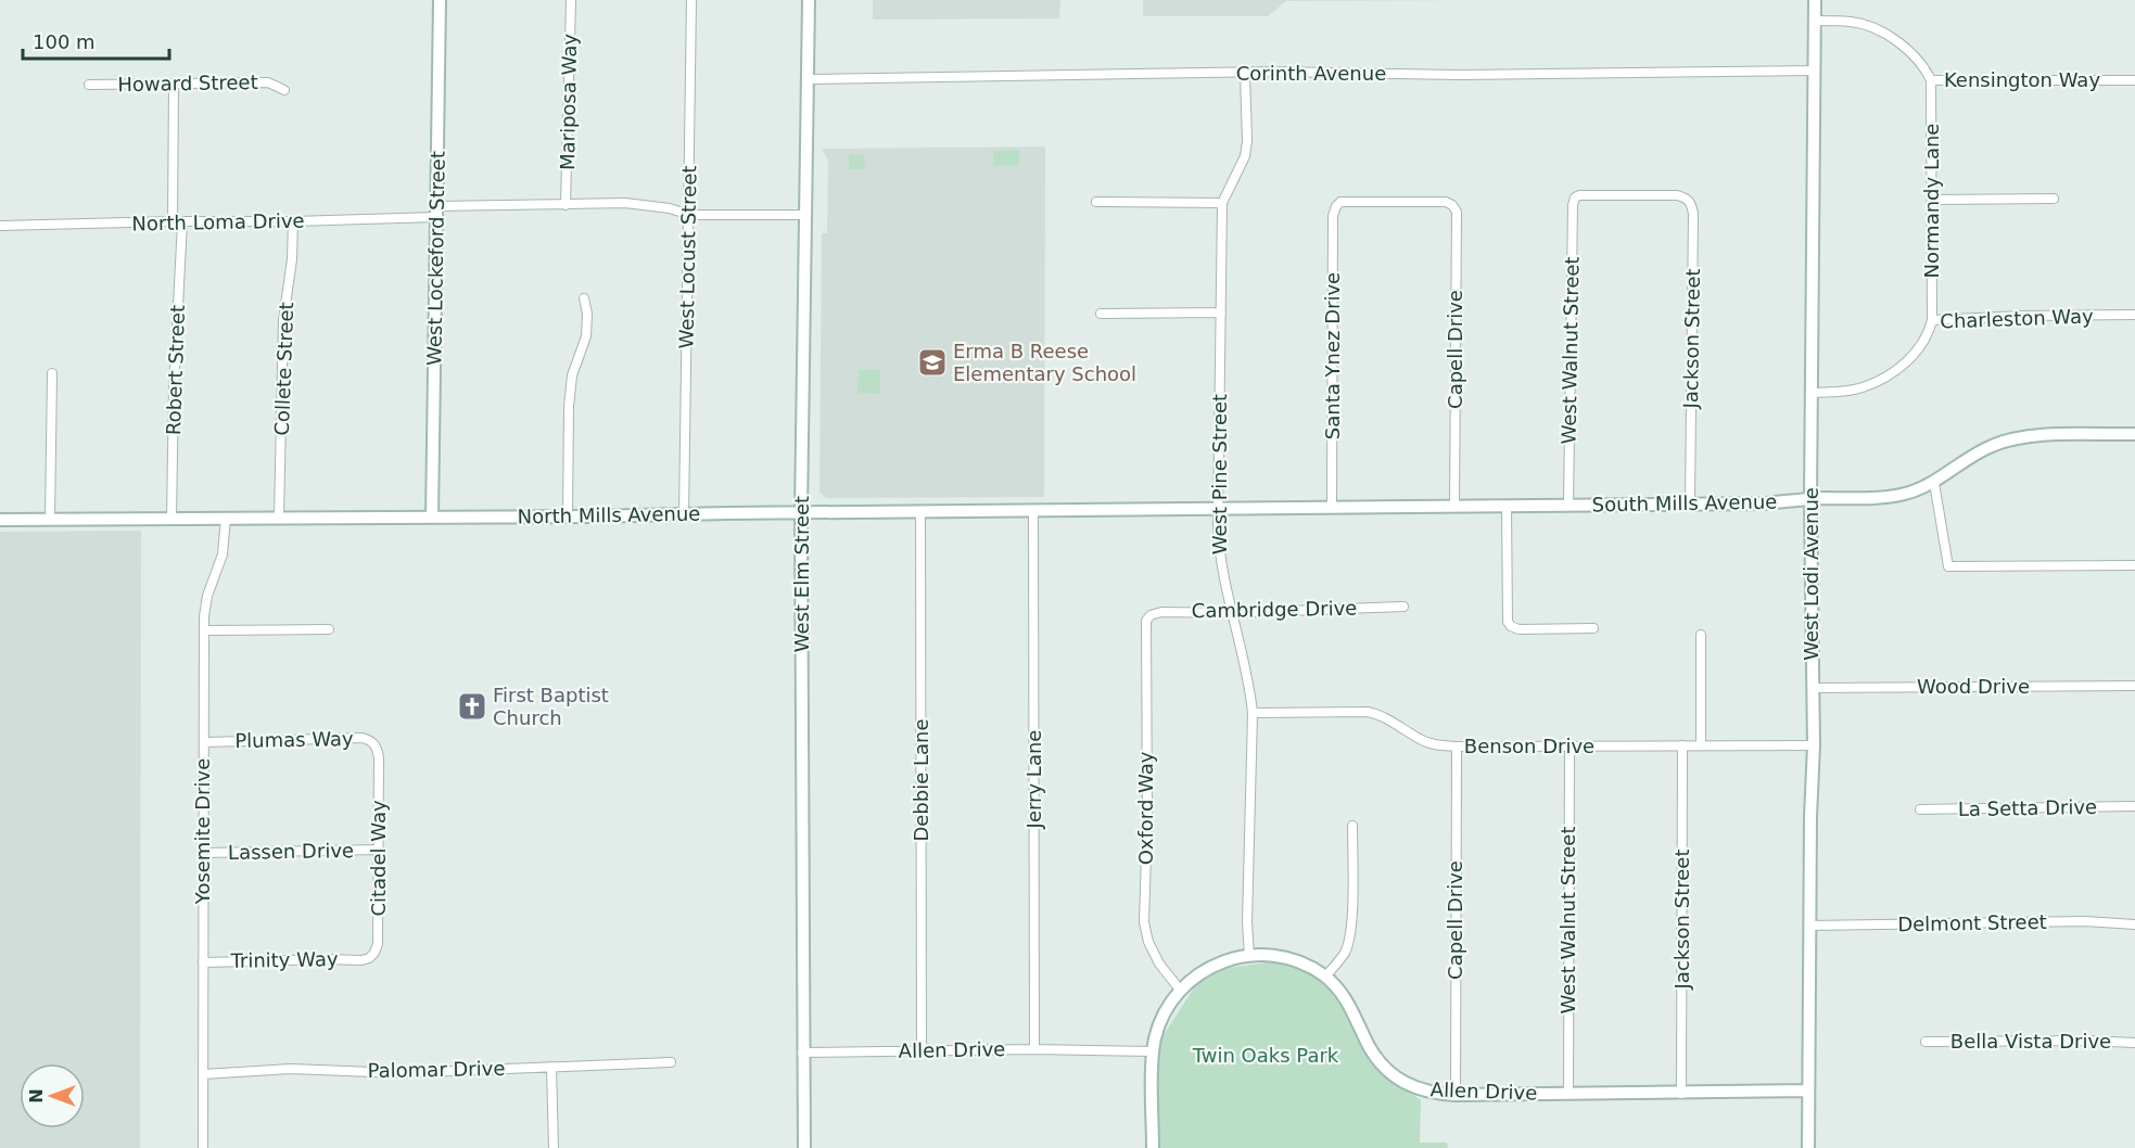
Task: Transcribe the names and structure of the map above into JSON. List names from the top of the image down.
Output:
{
  "streets": {
    "street": [
      "Corinth Avenue",
      "Kensington Way",
      "Howard Street",
      "Mariposa Way",
      "Normandy Lane",
      "North Loma Drive",
      "West Locust Street",
      "West Lockeford Street",
      "Charleston Way",
      "Jackson Street",
      "Capell Drive",
      "West Walnut Street",
      "Santa Ynez Drive",
      "Collete Street",
      "Robert Street",
      "West Pine Street",
      "South Mills Avenue",
      "North Mills Avenue",
      "West Elm Street",
      "West Lodi Avenue",
      "Cambridge Drive",
      "Wood Drive",
      "Plumas Way",
      "Benson Drive",
      "Jerry Lane",
      "Debbie Lane",
      "Oxford Way",
      "La Setta Drive",
      "Yosemite Drive",
      "Lassen Drive",
      "Citadel Way",
      "Delmont Street",
      "Trinity Way",
      "Bella Vista Drive",
      "Allen Drive",
      "Palomar Drive"
    ]
  },
  "crossings": [
    ["Corinth Avenue", "West Pine Street"],
    ["Corinth Avenue", "West Elm Street"],
    ["Corinth Avenue", "West Lodi Avenue"],
    ["Kensington Way", "Normandy Lane"],
    ["Kensington Way", "West Lodi Avenue"],
    ["Mariposa Way", "North Loma Drive"],
    ["Normandy Lane", "Charleston Way"],
    ["North Loma Drive", "West Locust Street"],
    ["North Loma Drive", "West Lockeford Street"],
    ["North Loma Drive", "Collete Street"],
    ["North Loma Drive", "Robert Street"],
    ["North Loma Drive", "West Elm Street"],
    ["West Locust Street", "North Mills Avenue"],
    ["West Lockeford Street", "North Mills Avenue"],
    ["Charleston Way", "West Lodi Avenue"],
    ["Jackson Street", "West Walnut Street"],
    ["Jackson Street", "South Mills Avenue"],
    ["Jackson Street", "Benson Drive"],
    ["Jackson Street", "Allen Drive"],
    ["Capell Drive", "Santa Ynez Drive"],
    ["Capell Drive", "South Mills Avenue"],
    ["Capell Drive", "Benson Drive"],
    ["Capell Drive", "Allen Drive"],
    ["West Walnut Street", "South Mills Avenue"],
    ["West Walnut Street", "Benson Drive"],
    ["West Walnut Street", "Allen Drive"],
    ["Santa Ynez Drive", "South Mills Avenue"],
    ["Collete Street", "North Mills Avenue"],
    ["Robert Street", "North Mills Avenue"],
    ["West Pine Street", "South Mills Avenue"],
    ["West Pine Street", "North Mills Avenue"],
    ["West Pine Street", "Cambridge Drive"],
    ["West Pine Street", "Benson Drive"],
    ["West Pine Street", "Allen Drive"],
    ["South Mills Avenue", "North Mills Avenue"],
    ["South Mills Avenue", "West Lodi Avenue"],
    ["North Mills Avenue", "West Elm Street"],
    ["North Mills Avenue", "Jerry Lane"],
    ["North Mills Avenue", "Debbie Lane"],
    ["North Mills Avenue", "Yosemite Drive"],
    ["West Elm Street", "Allen Drive"],
    ["West Lodi Avenue", "Wood Drive"],
    ["West Lodi Avenue", "Benson Drive"],
    ["West Lodi Avenue", "Delmont Street"],
    ["West Lodi Avenue", "Allen Drive"],
    ["Cambridge Drive", "Oxford Way"],
    ["Plumas Way", "Yosemite Drive"],
    ["Plumas Way", "Citadel Way"],
    ["Jerry Lane", "Allen Drive"],
    ["Debbie Lane", "Allen Drive"],
    ["Oxford Way", "Allen Drive"],
    ["Yosemite Drive", "Lassen Drive"],
    ["Yosemite Drive", "Trinity Way"],
    ["Yosemite Drive", "Palomar Drive"],
    ["Lassen Drive", "Citadel Way"],
    ["Citadel Way", "Trinity Way"]
  ],
  "parks": ["Twin Oaks Park"],
  "places": {
    "school or university": ["Erma B Reese Elementary School"],
    "church": ["First Baptist Church"]
  },
  "scale_bar": "100 m",
  "north": "left"
}
